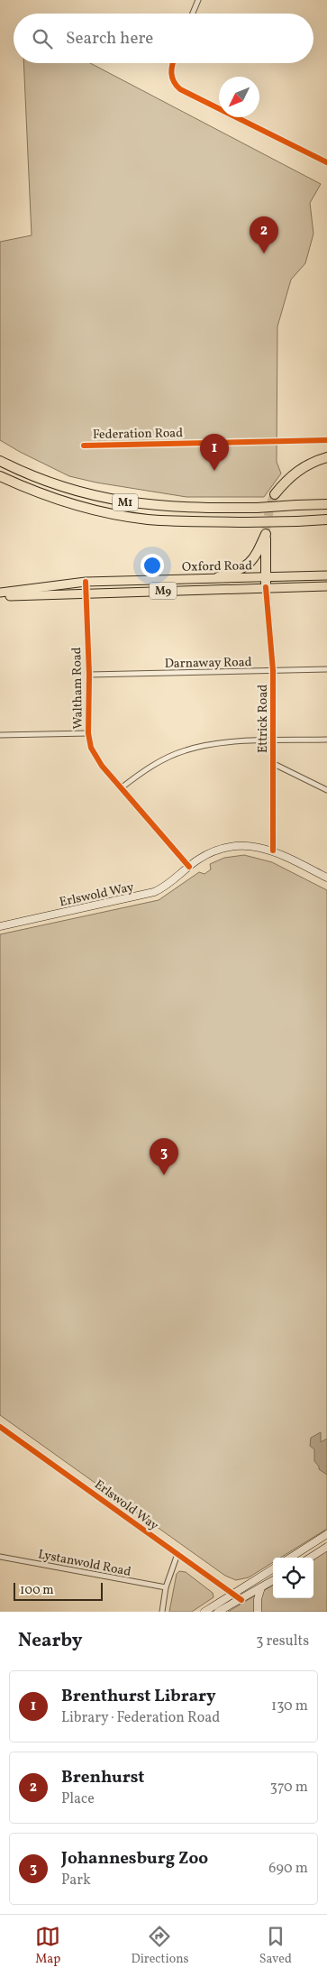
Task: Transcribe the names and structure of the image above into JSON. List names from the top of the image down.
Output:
{
  "streets": {
    "highway": ["M1"],
    "main road": ["Oxford Road", "M9", "Erlswold Way"],
    "street": [
      "Federation Road",
      "Darnaway Road",
      "Waltham Road",
      "Ettrick Road",
      "Lystanwold Road"
    ]
  },
  "crossings": [
    ["Oxford Road", "Waltham Road"],
    ["Oxford Road", "Ettrick Road"],
    ["Darnaway Road", "Waltham Road"],
    ["Darnaway Road", "Ettrick Road"],
    ["Waltham Road", "Erlswold Way"],
    ["Ettrick Road", "Erlswold Way"]
  ],
  "scale_bar": "100 m",
  "north": "bottom left",
  "page": {
    "search": "Search here",
    "pins": ["2", "1", "3"],
    "scale": "100 m",
    "heading": ["Nearby", "3 results"],
    "list": [
      {
        "mark": "1",
        "name": "Brenthurst Library",
        "note": "Library · Federation Road",
        "value": "130 m"
      },
      {
        "mark": "2",
        "name": "Brenhurst",
        "note": "Place",
        "value": "370 m"
      },
      {
        "mark": "3",
        "name": "Johannesburg Zoo",
        "note": "Park",
        "value": "690 m"
      }
    ],
    "nav": ["Map", "Directions", "Saved"]
  }
}
